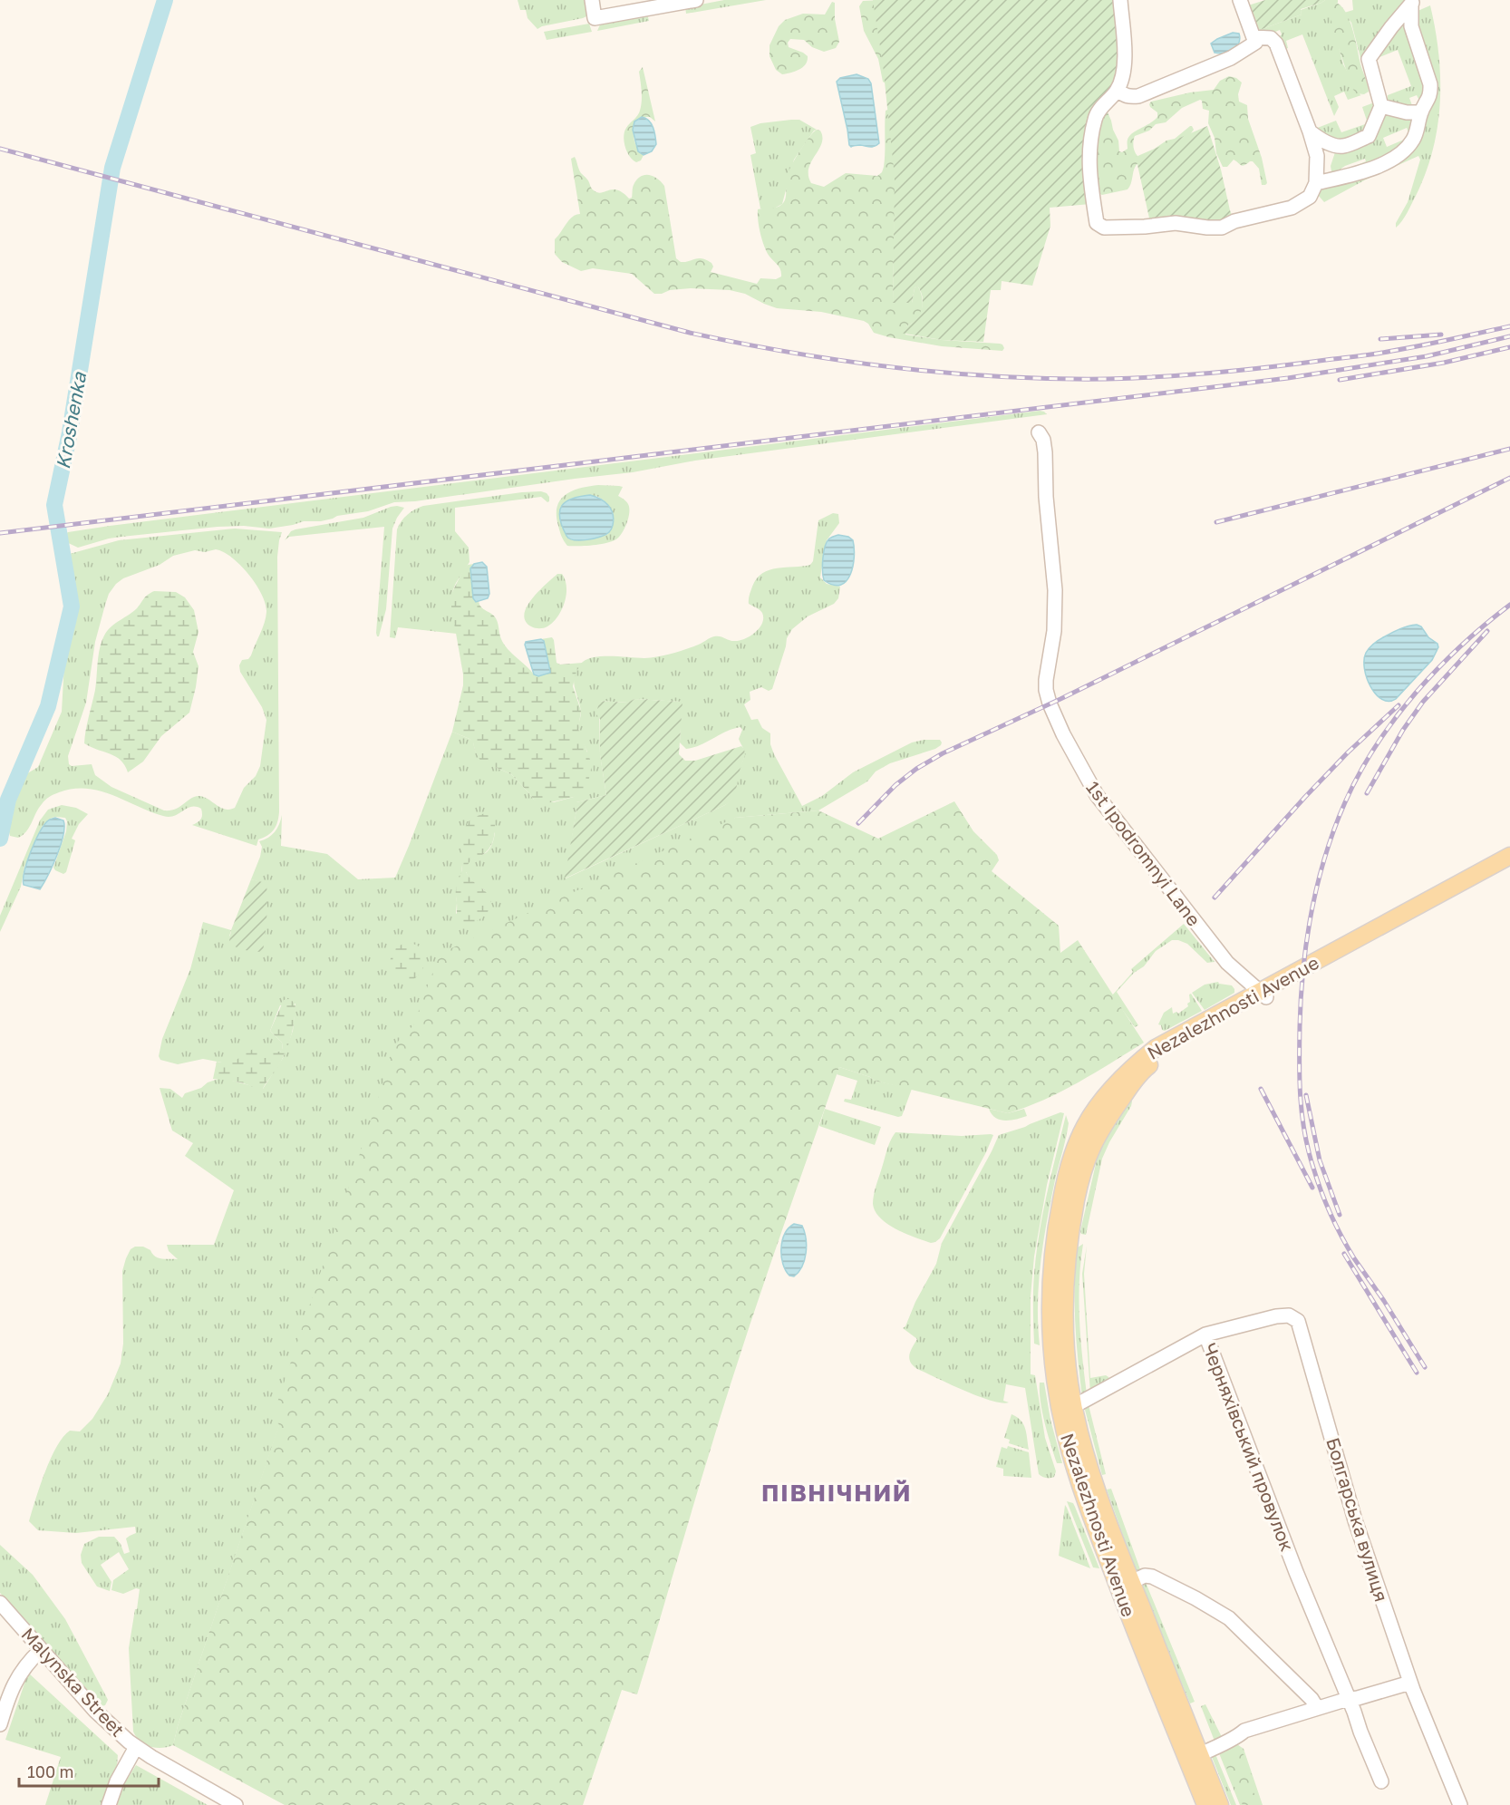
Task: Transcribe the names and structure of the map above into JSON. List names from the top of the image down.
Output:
{
  "streets": {
    "main road": ["Nezalezhnosti Avenue"],
    "street": [
      "1st Ipodromnyi Lane",
      "Черняхівський провулок",
      "Болгарська вулиця",
      "Malynska Street"
    ]
  },
  "crossings": [
    ["1st Ipodromnyi Lane", "Nezalezhnosti Avenue"],
    ["Nezalezhnosti Avenue", "Черняхівський провулок"],
    ["Черняхівський провулок", "Болгарська вулиця"]
  ],
  "districts": ["ПІВНІЧНИЙ"],
  "water": ["Kroshenka"],
  "scale_bar": "100 m"
}
